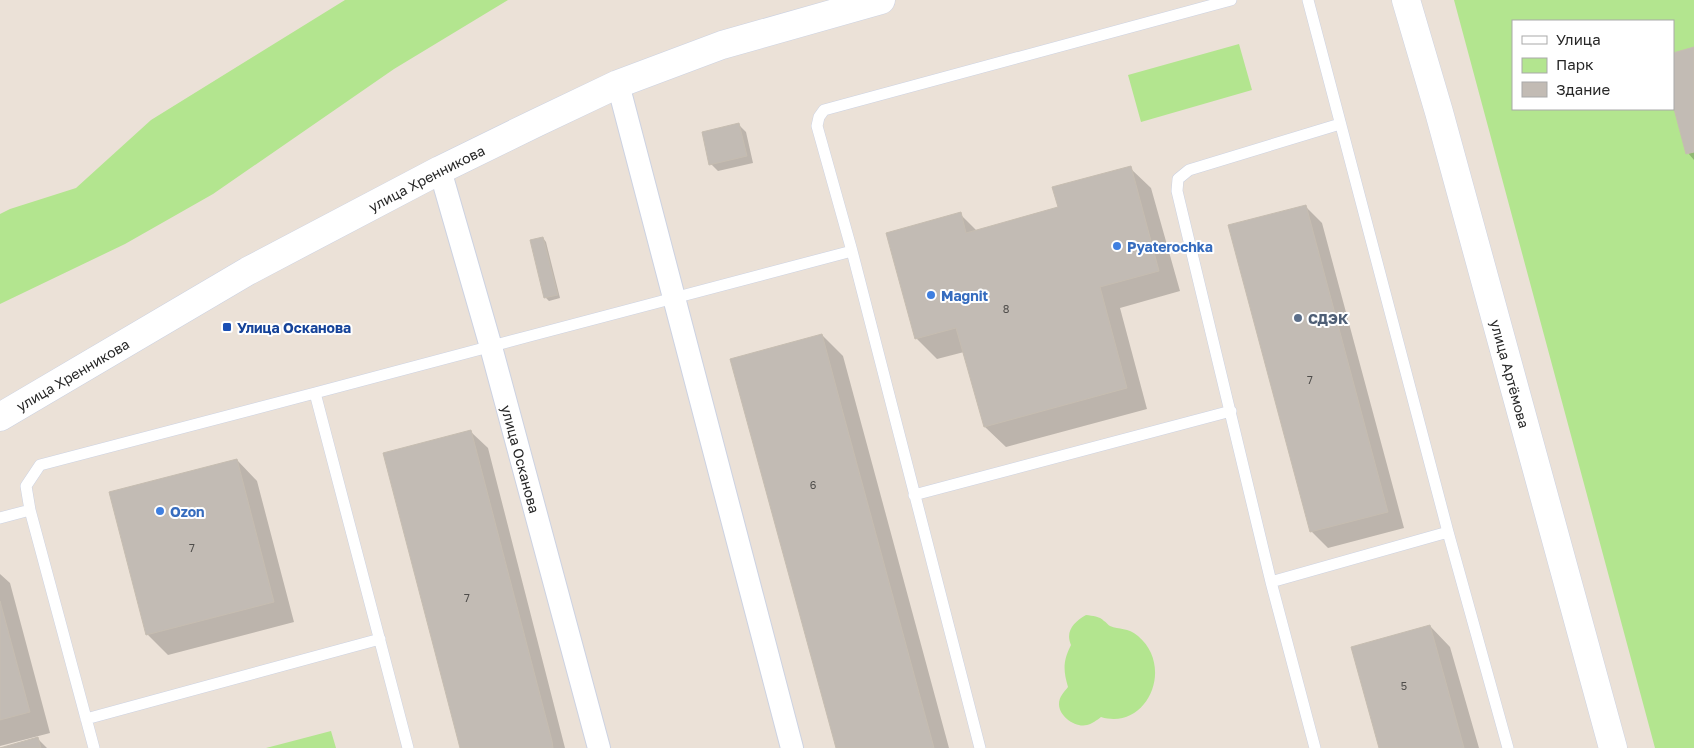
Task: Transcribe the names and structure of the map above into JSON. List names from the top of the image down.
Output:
{
  "streets": {
    "street": ["улица Хренникова", "улица Артёмова", "улица Осканова"]
  },
  "crossings": [
    ["улица Хренникова", "улица Осканова"]
  ],
  "places": {
    "other": [
      "Pyaterochka",
      "Magnit",
      "СДЭК",
      "Ozon"
    ],
    "transit": ["Улица Осканова"]
  },
  "house_numbers": [
    "8",
    "7",
    "6",
    "7",
    "7",
    "5"
  ],
  "legend": ["Улица", "Парк", "Здание"]
}
